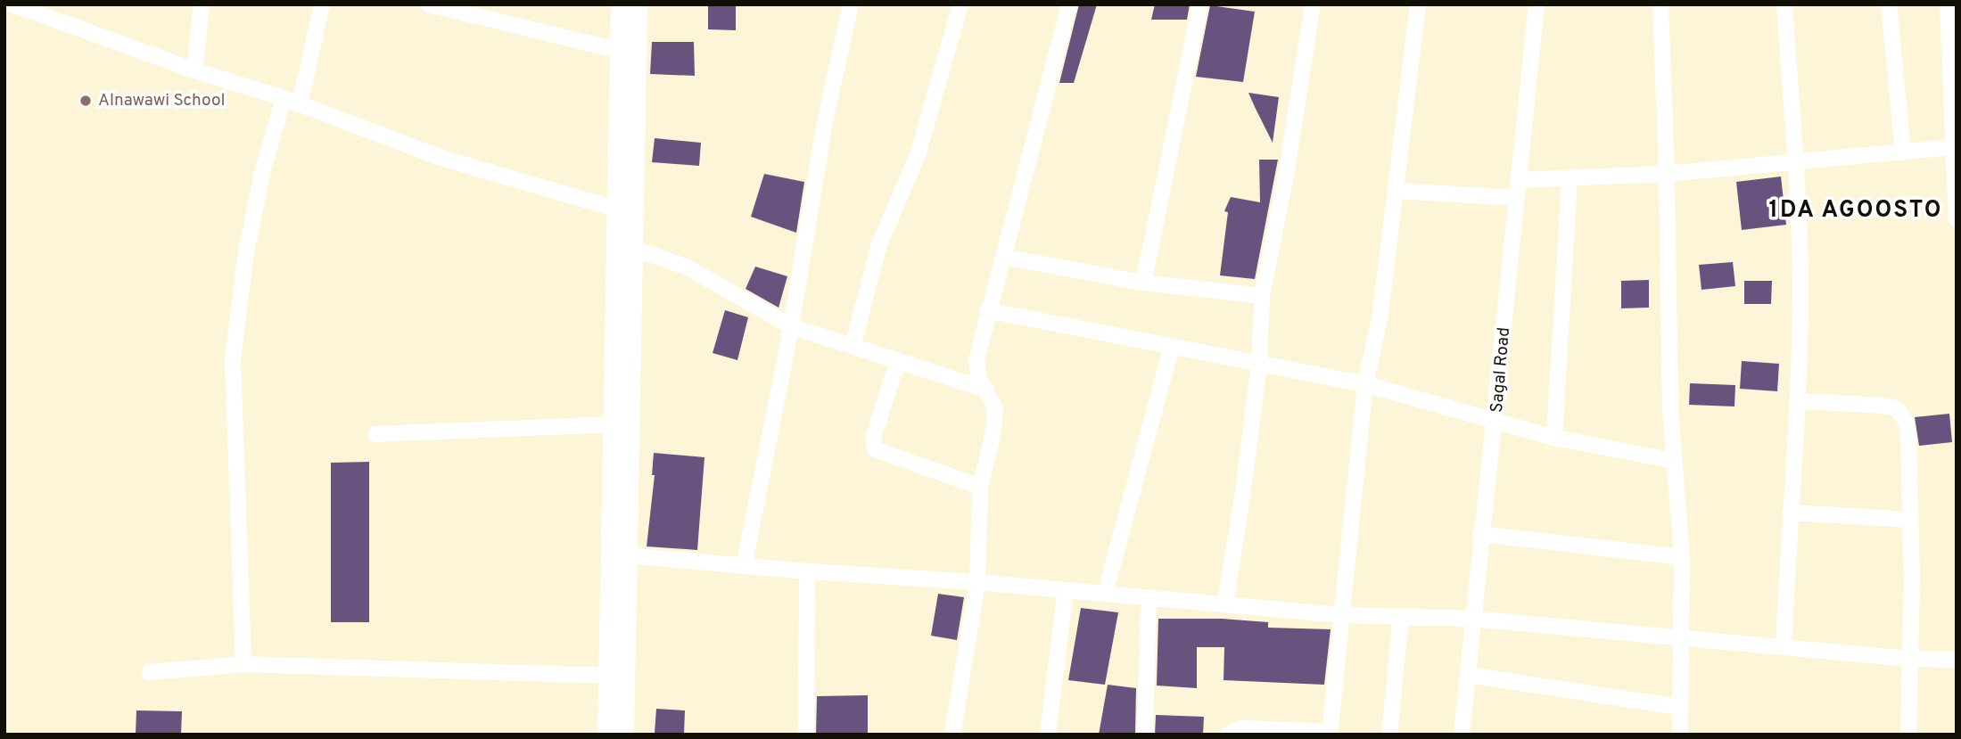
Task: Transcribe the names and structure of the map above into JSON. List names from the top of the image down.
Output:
{
  "streets": {
    "street": ["Sagal Road"]
  },
  "districts": ["1DA AGOOSTO"],
  "places": ["Alnawawi School"]
}
